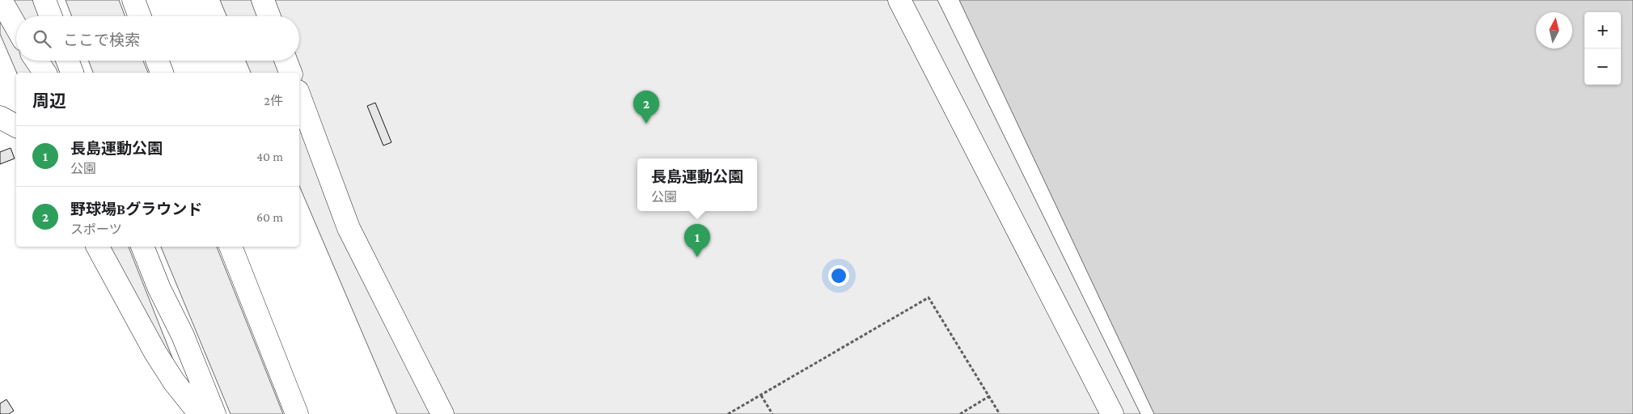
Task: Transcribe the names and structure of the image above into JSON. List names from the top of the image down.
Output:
{
  "north": "top",
  "page": {
    "map_buttons": ["+", "−"],
    "search": "ここで検索",
    "heading": ["周辺", "2件"],
    "pins": ["2", "1"],
    "list": [
      {
        "mark": "1",
        "name": "長島運動公園",
        "note": "公園",
        "value": "40 m"
      },
      {
        "mark": "2",
        "name": "野球場Bグラウンド",
        "note": "スポーツ",
        "value": "60 m"
      }
    ],
    "popup": ["長島運動公園", "公園"]
  }
}
